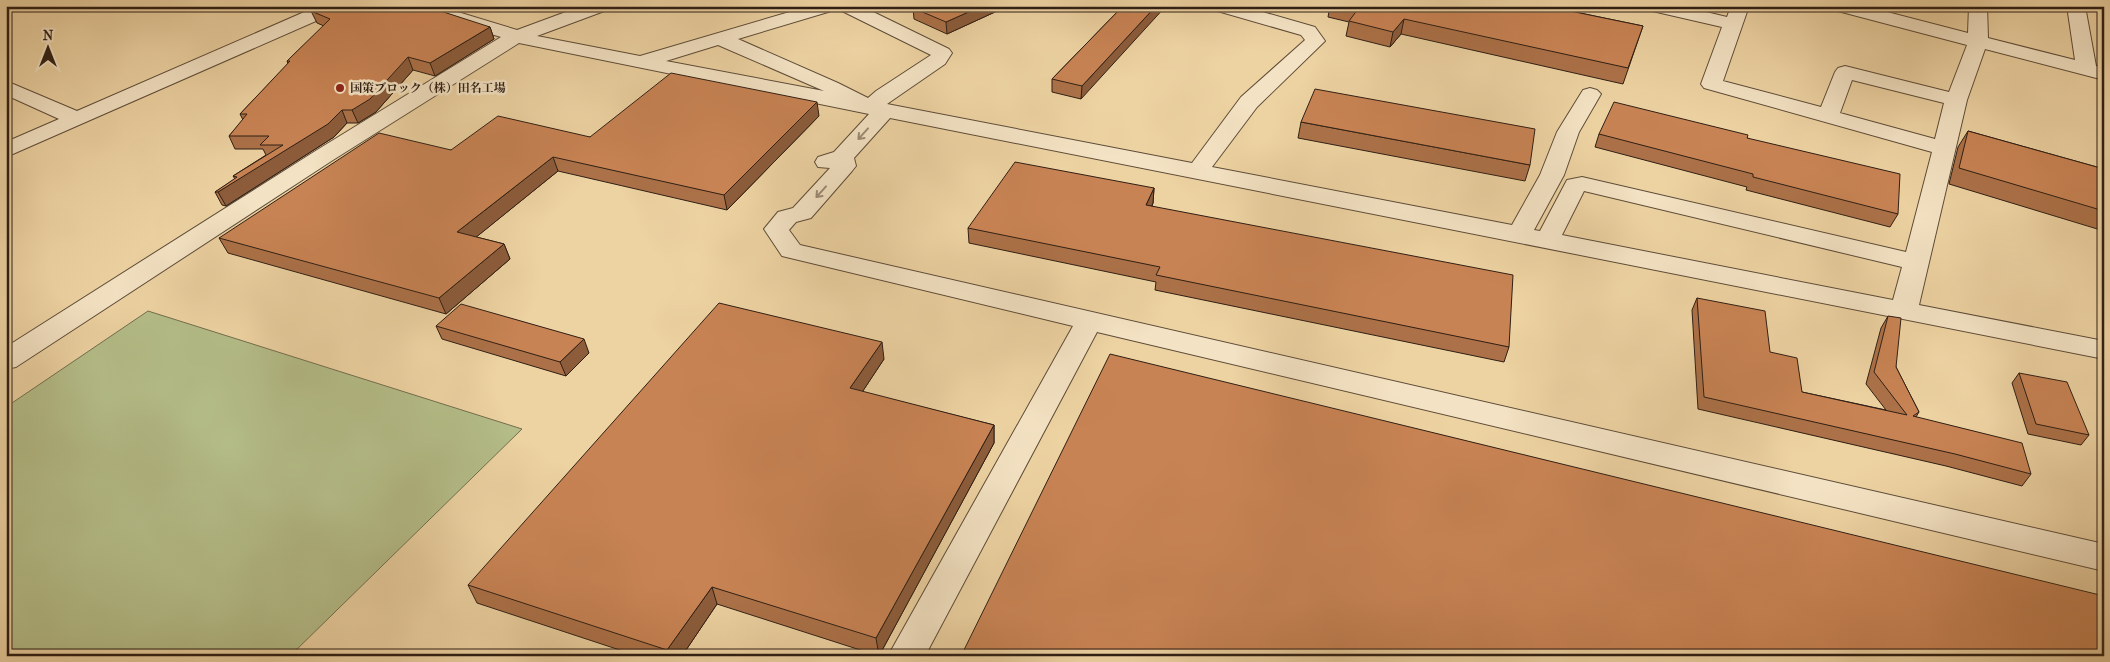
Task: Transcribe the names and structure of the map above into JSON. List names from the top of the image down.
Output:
{
  "places": ["国策ブロック（株）田名工場"],
  "north": "top"
}
